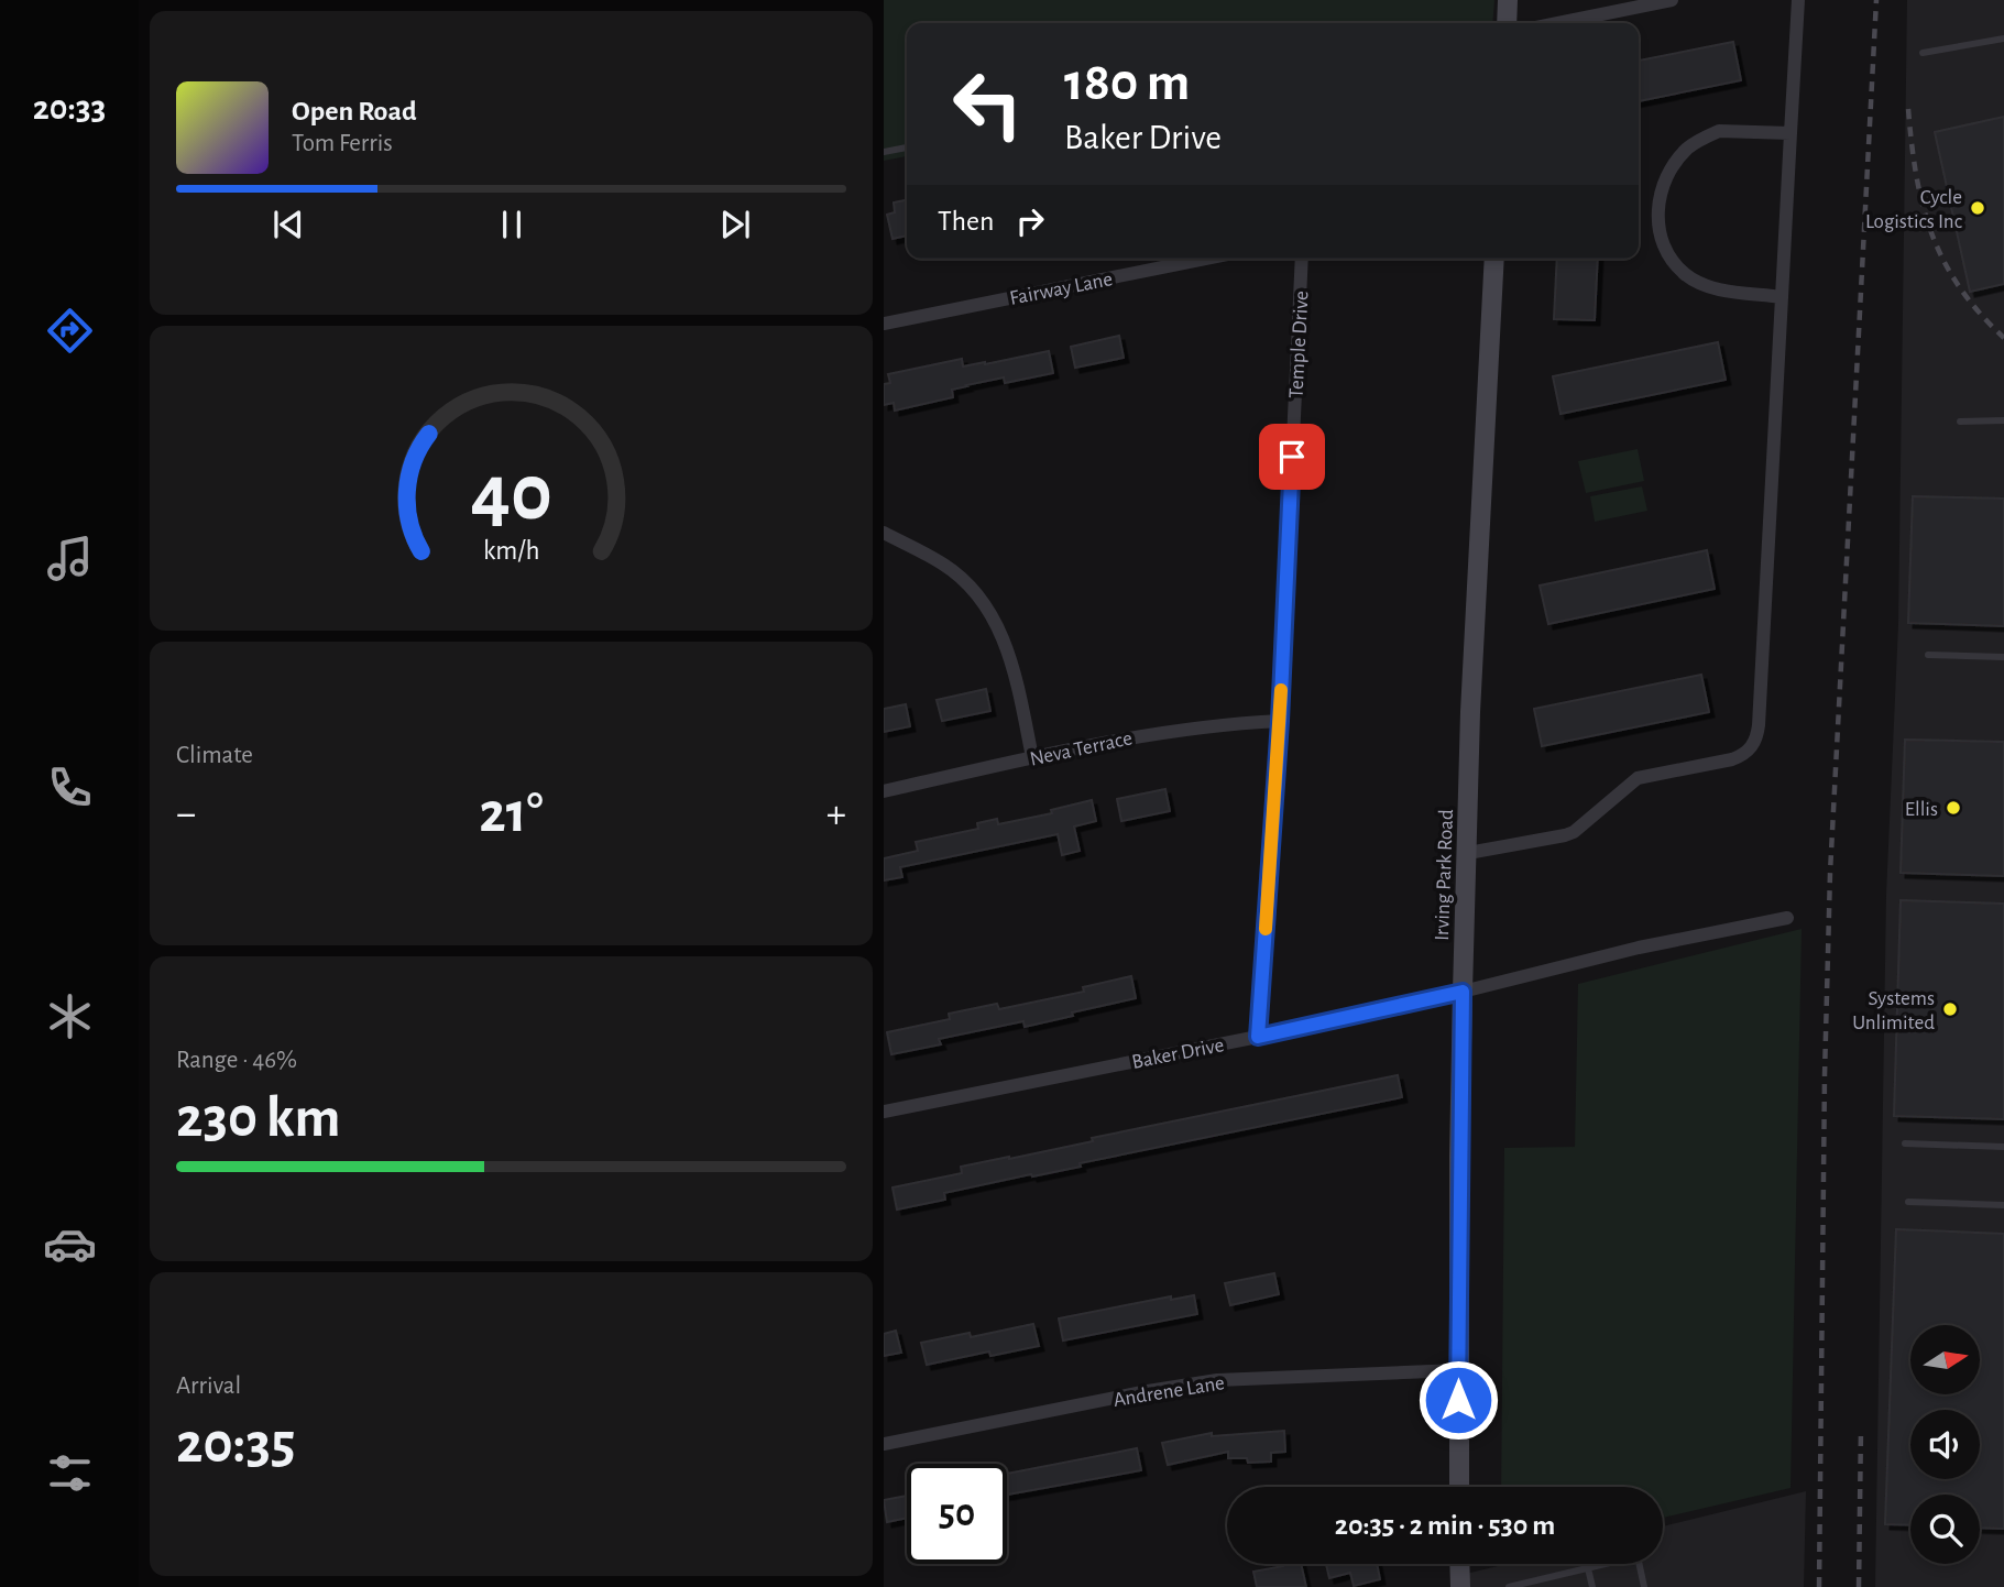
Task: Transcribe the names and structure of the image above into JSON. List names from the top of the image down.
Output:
{
  "streets": {
    "main road": ["Irving Park Road"],
    "street": [
      "Fairway Lane",
      "Temple Drive",
      "Neva Terrace",
      "Baker Drive",
      "Andrene Lane"
    ]
  },
  "crossings": [
    ["Temple Drive", "Neva Terrace"],
    ["Temple Drive", "Baker Drive"],
    ["Irving Park Road", "Baker Drive"],
    ["Irving Park Road", "Andrene Lane"]
  ],
  "places": ["Cycle Logistics Inc", "Ellis", "Systems Unlimited"],
  "north": "right",
  "page": {
    "tabs": "20:33",
    "turn": ["180 m", "Baker Drive"],
    "song": ["Open Road", "Tom Ferris"],
    "then": "Then",
    "tile": [
      "Climate",
      ["Range · 46%", "230 km"],
      ["Arrival", "20:35"]
    ],
    "heat": ["−", "21°", "+"],
    "limit": "50",
    "trip": "20:35 · 2 min · 530 m",
    "gauge": ["40", "km/h"]
  }
}
